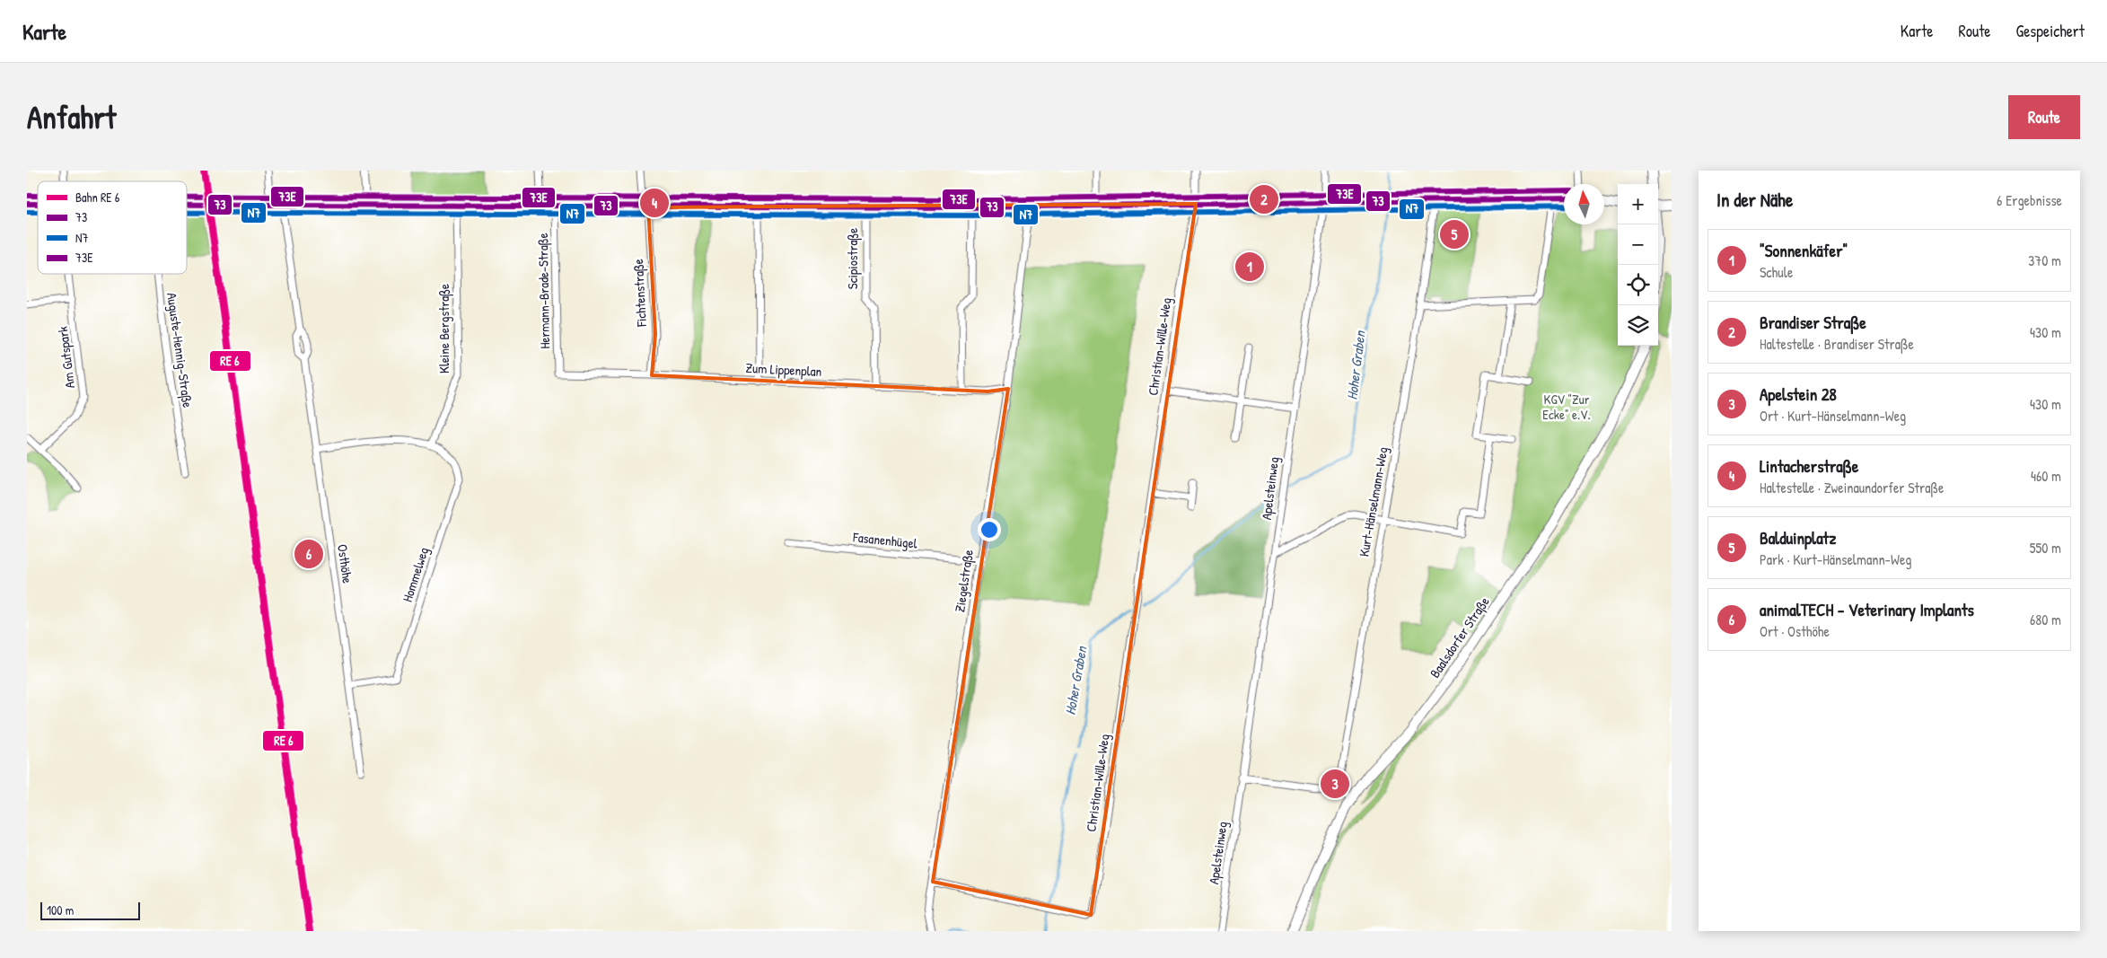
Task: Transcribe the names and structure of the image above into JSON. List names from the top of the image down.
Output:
{
  "streets": {
    "street": [
      "Scipiostraße",
      "Hermann-Brade-Straße",
      "Fichtenstraße",
      "Kleine Bergstraße",
      "Christian-Wille-Weg",
      "Auguste-Hennig-Straße",
      "Am Gutspark",
      "Zum Lippenplan",
      "Apelsteinweg",
      "Kurt-Hänselmann-Weg",
      "Fasanenhügel",
      "Osthöhe",
      "Hommelweg",
      "Ziegelstraße",
      "Baalsdorfer Straße"
    ]
  },
  "crossings": [
    ["Scipiostraße", "Zum Lippenplan"],
    ["Hermann-Brade-Straße", "Zum Lippenplan"],
    ["Fichtenstraße", "Zum Lippenplan"],
    ["Kleine Bergstraße", "Hommelweg"],
    ["Christian-Wille-Weg", "Ziegelstraße"],
    ["Zum Lippenplan", "Ziegelstraße"],
    ["Fasanenhügel", "Ziegelstraße"],
    ["Osthöhe", "Hommelweg"]
  ],
  "water": ["Hoher Graben"],
  "parks": ["KGV \"Zur Ecke\" e.V."],
  "lines": ["transit line 73E", "transit line 73", "transit line N7"],
  "legend": [
    "Bahn RE 6",
    "73",
    "N7",
    "73E"
  ],
  "scale_bar": "100 m",
  "north": "top",
  "page": {
    "header": "Karte",
    "nav": ["Karte", "Route", "Gespeichert"],
    "buttons": "Route",
    "title": "Anfahrt",
    "heading": ["In der Nähe", "6 Ergebnisse"],
    "pins": [
      "2",
      "4",
      "5",
      "1",
      "6",
      "3"
    ],
    "map_buttons": ["+", "−"],
    "list": [
      {
        "mark": "1",
        "name": "\"Sonnenkäfer\"",
        "note": "Schule",
        "value": "370 m"
      },
      {
        "mark": "2",
        "name": "Brandiser Straße",
        "note": "Haltestelle · Brandiser Straße",
        "value": "430 m"
      },
      {
        "mark": "3",
        "name": "Apelstein 28",
        "note": "Ort · Kurt-Hänselmann-Weg",
        "value": "430 m"
      },
      {
        "mark": "4",
        "name": "Lintacherstraße",
        "note": "Haltestelle · Zweinaundorfer Straße",
        "value": "460 m"
      },
      {
        "mark": "5",
        "name": "Balduinplatz",
        "note": "Park · Kurt-Hänselmann-Weg",
        "value": "550 m"
      },
      {
        "mark": "6",
        "name": "animalTECH - Veterinary Implants",
        "note": "Ort · Osthöhe",
        "value": "680 m"
      }
    ],
    "scale": "100 m"
  }
}
